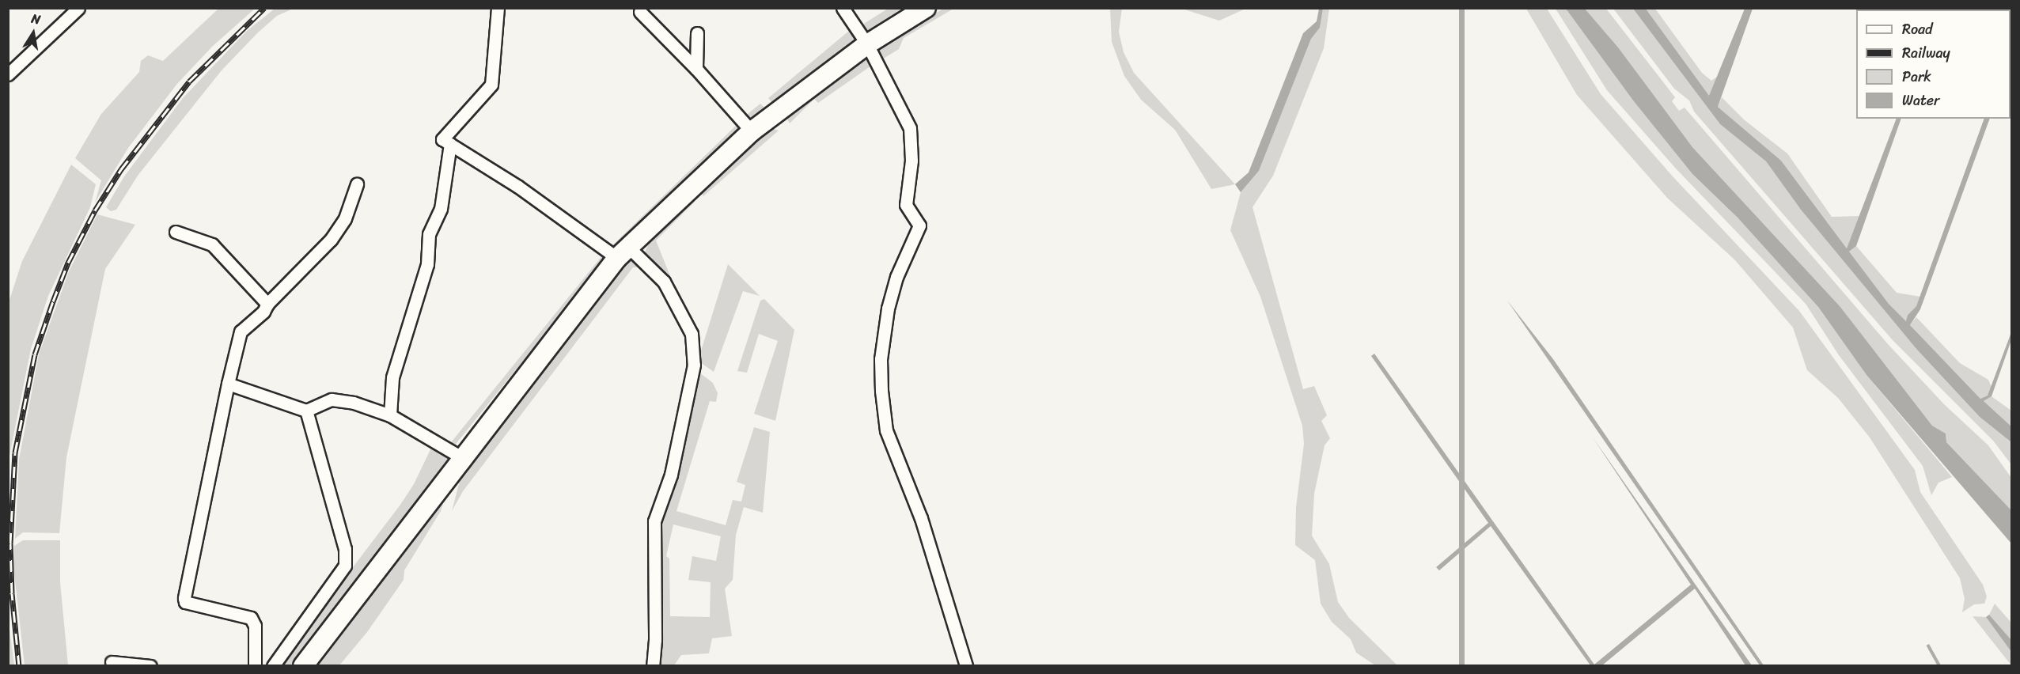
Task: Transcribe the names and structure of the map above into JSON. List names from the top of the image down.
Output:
{
  "legend": [
    "Road",
    "Railway",
    "Park",
    "Water"
  ],
  "north": "top"
}
